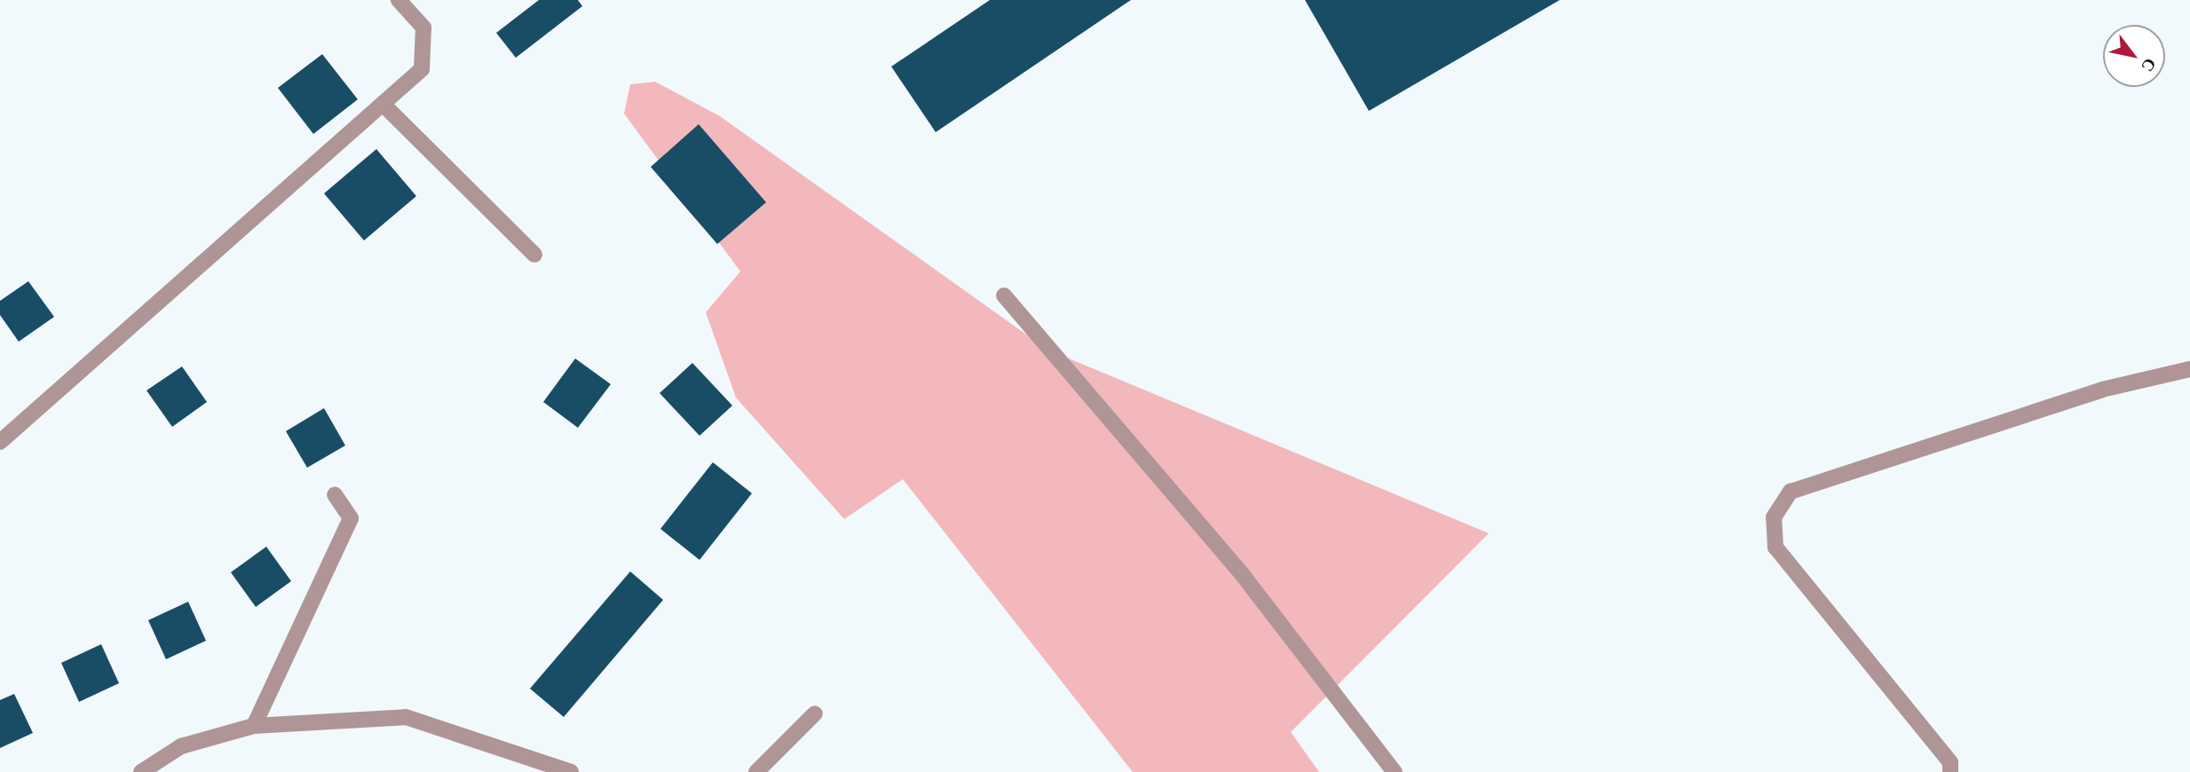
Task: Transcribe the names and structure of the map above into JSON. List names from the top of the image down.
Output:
{
  "north": "bottom right"
}
